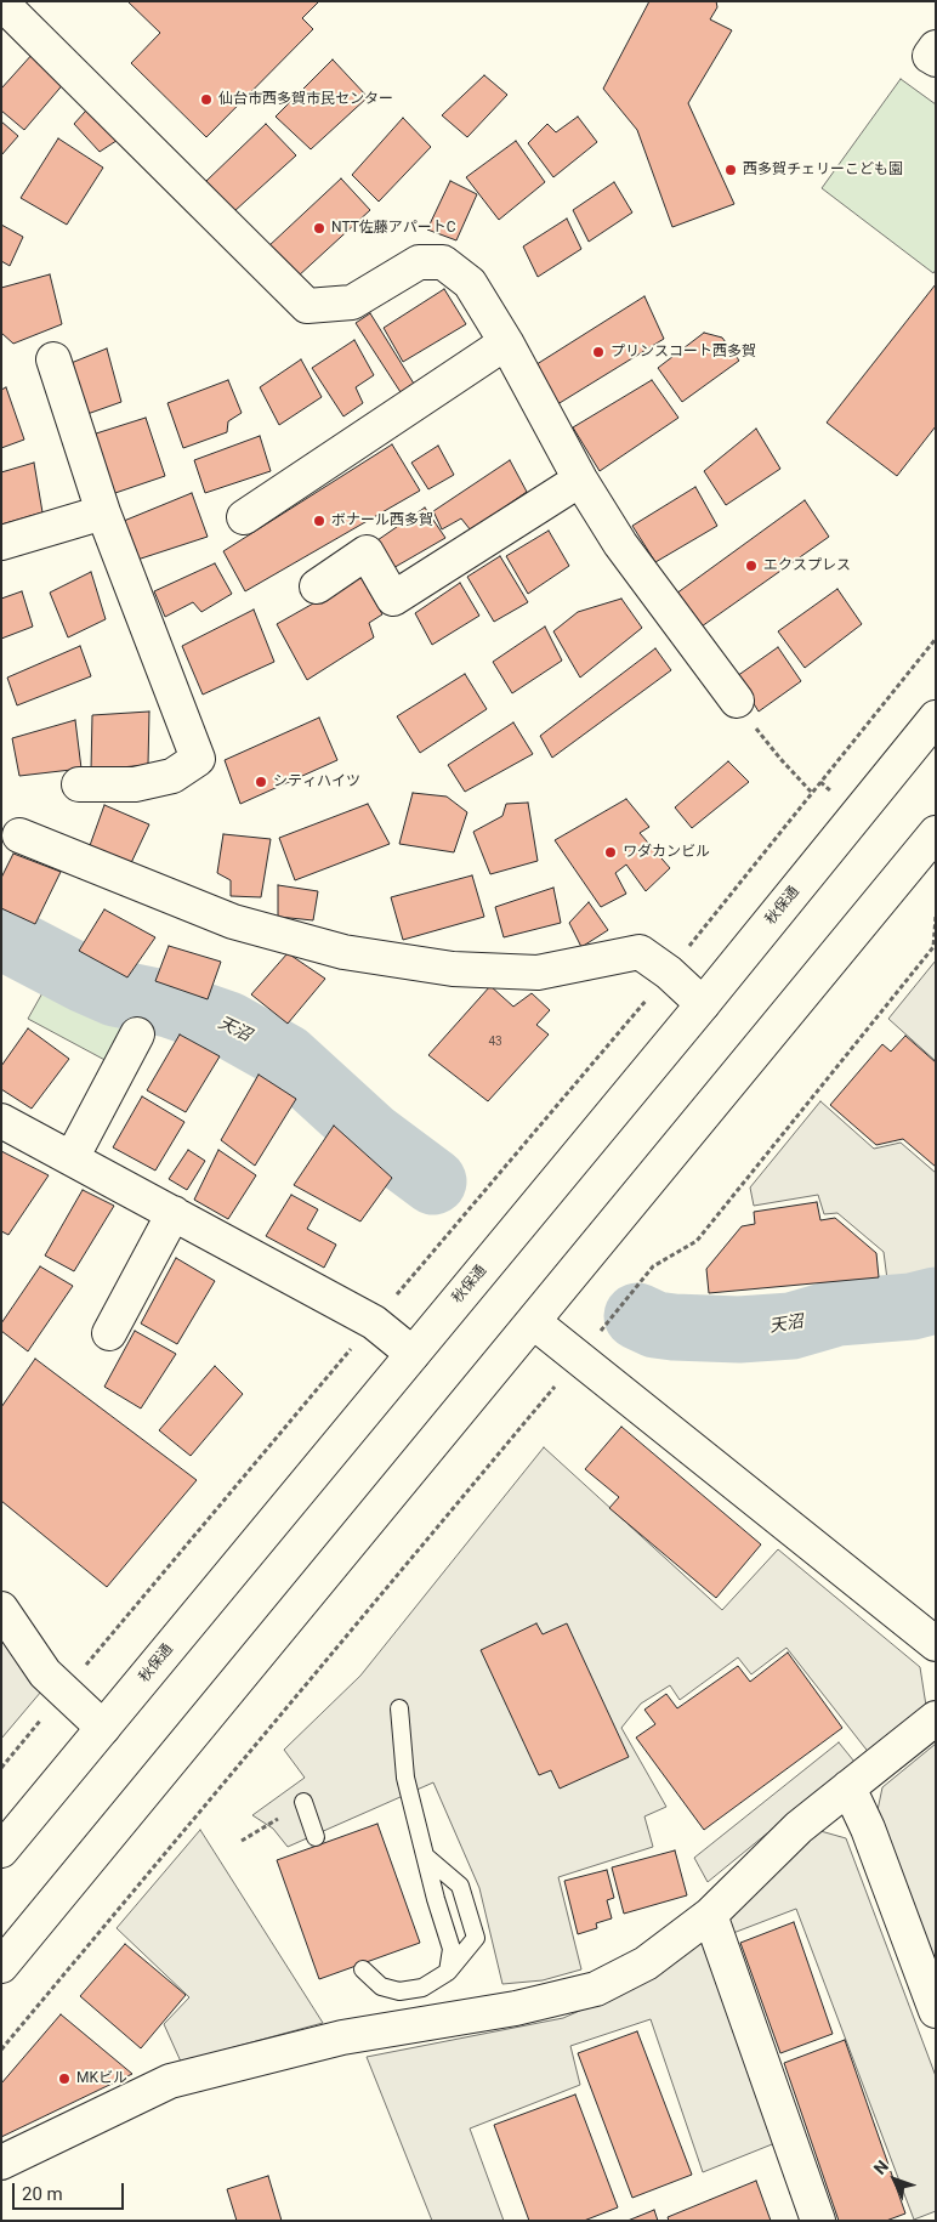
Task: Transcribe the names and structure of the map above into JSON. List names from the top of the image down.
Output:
{
  "streets": {
    "main road": ["秋保通"]
  },
  "water": ["天沼"],
  "places": [
    "仙台市西多賀市民センター",
    "西多賀チェリーこども園",
    "NTT佐藤アパートC",
    "プリンスコート西多賀",
    "ボナール西多賀",
    "エクスプレス",
    "シティハイツ",
    "ワダカンビル",
    "MKビル"
  ],
  "house_numbers": ["43"],
  "scale_bar": "20 m",
  "north": "top left"
}
